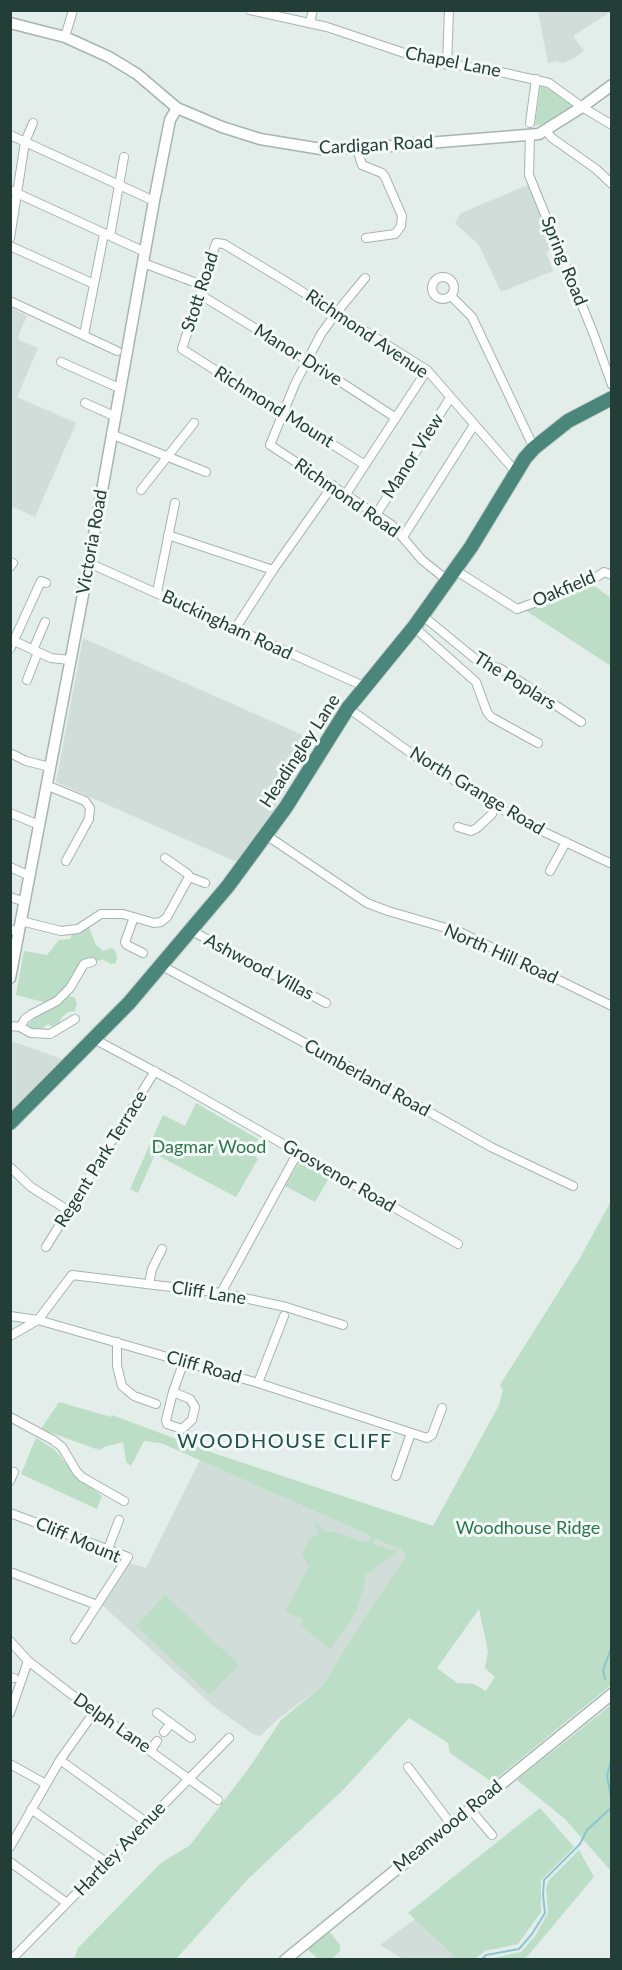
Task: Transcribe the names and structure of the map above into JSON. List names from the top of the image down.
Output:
{
  "streets": {
    "highway": ["Headingley Lane"],
    "street": [
      "Chapel Lane",
      "Cardigan Road",
      "Spring Road",
      "Stott Road",
      "Richmond Avenue",
      "Manor Drive",
      "Richmond Mount",
      "Manor View",
      "Richmond Road",
      "Victoria Road",
      "Oakfield",
      "Buckingham Road",
      "The Poplars",
      "North Grange Road",
      "North Hill Road",
      "Ashwood Villas",
      "Cumberland Road",
      "Regent Park Terrace",
      "Grosvenor Road",
      "Cliff Lane",
      "Cliff Road",
      "Cliff Mount",
      "Delph Lane",
      "Meanwood Road",
      "Hartley Avenue"
    ]
  },
  "crossings": [
    ["Chapel Lane", "Cardigan Road"],
    ["Cardigan Road", "Spring Road"],
    ["Cardigan Road", "Victoria Road"],
    ["Stott Road", "Richmond Avenue"],
    ["Stott Road", "Manor Drive"],
    ["Stott Road", "Richmond Mount"],
    ["Richmond Avenue", "Manor View"],
    ["Richmond Avenue", "Headingley Lane"],
    ["Richmond Mount", "Richmond Road"],
    ["Manor View", "Richmond Road"],
    ["Richmond Road", "Oakfield"],
    ["Richmond Road", "Headingley Lane"],
    ["Victoria Road", "Buckingham Road"],
    ["Oakfield", "Headingley Lane"],
    ["Buckingham Road", "Headingley Lane"],
    ["The Poplars", "Headingley Lane"],
    ["Headingley Lane", "North Grange Road"],
    ["Headingley Lane", "North Hill Road"],
    ["Headingley Lane", "Ashwood Villas"],
    ["Headingley Lane", "Cumberland Road"],
    ["Headingley Lane", "Grosvenor Road"],
    ["Regent Park Terrace", "Grosvenor Road"],
    ["Cliff Lane", "Cliff Road"],
    ["Delph Lane", "Hartley Avenue"]
  ],
  "districts": ["WOODHOUSE CLIFF"],
  "parks": ["Dagmar Wood", "Woodhouse Ridge"]
}
